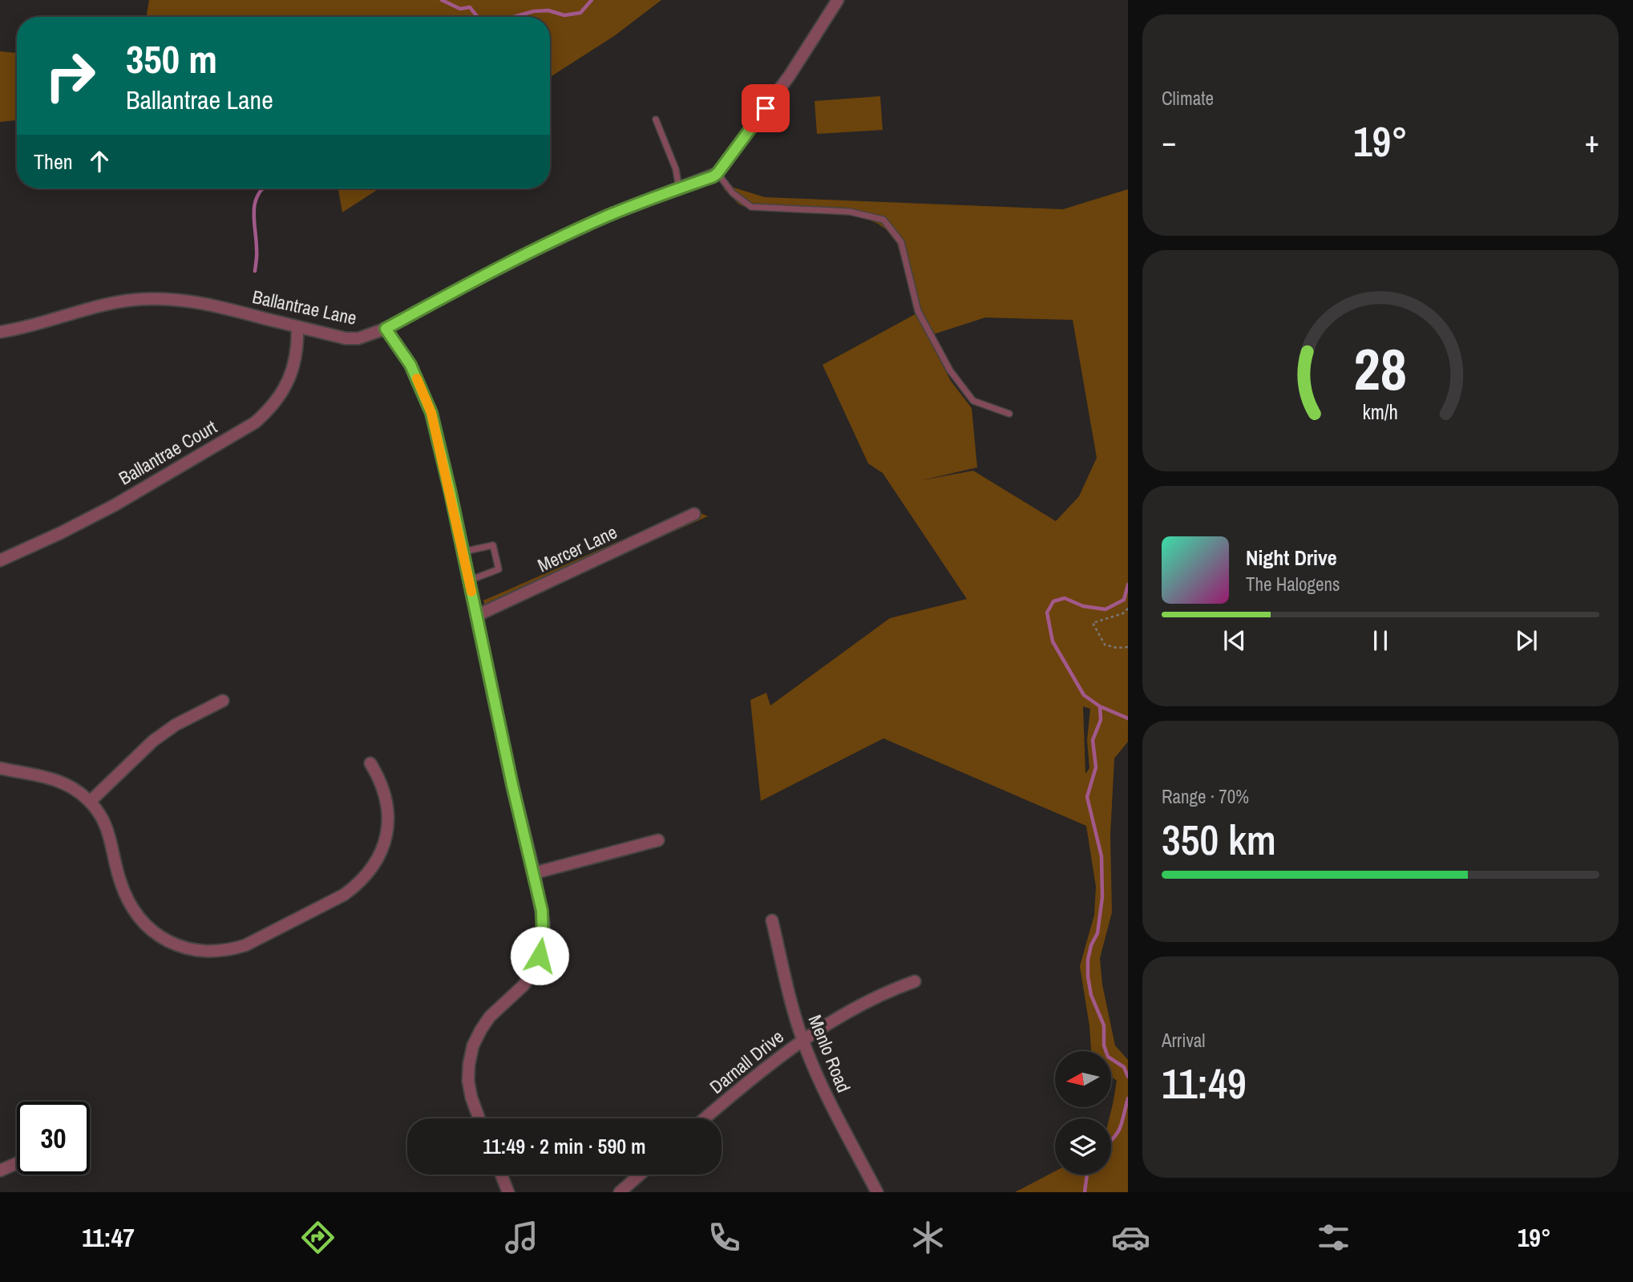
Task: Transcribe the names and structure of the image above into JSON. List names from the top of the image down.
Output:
{
  "streets": {
    "street": [
      "Ballantrae Lane",
      "Ballantrae Court",
      "Mercer Lane",
      "Menlo Road",
      "Darnall Drive"
    ]
  },
  "crossings": [
    ["Ballantrae Lane", "Ballantrae Court"],
    ["Menlo Road", "Darnall Drive"]
  ],
  "north": "left",
  "page": {
    "tile": [
      "Climate",
      ["Range · 70%", "350 km"],
      ["Arrival", "11:49"]
    ],
    "turn": ["350 m", "Ballantrae Lane"],
    "heat": ["−", "19°", "+"],
    "then": "Then",
    "song": ["Night Drive", "The Halogens"],
    "limit": "30",
    "trip": "11:49 · 2 min · 590 m",
    "tabs": ["11:47", "19°"],
    "gauge": ["28", "km/h"]
  }
}
